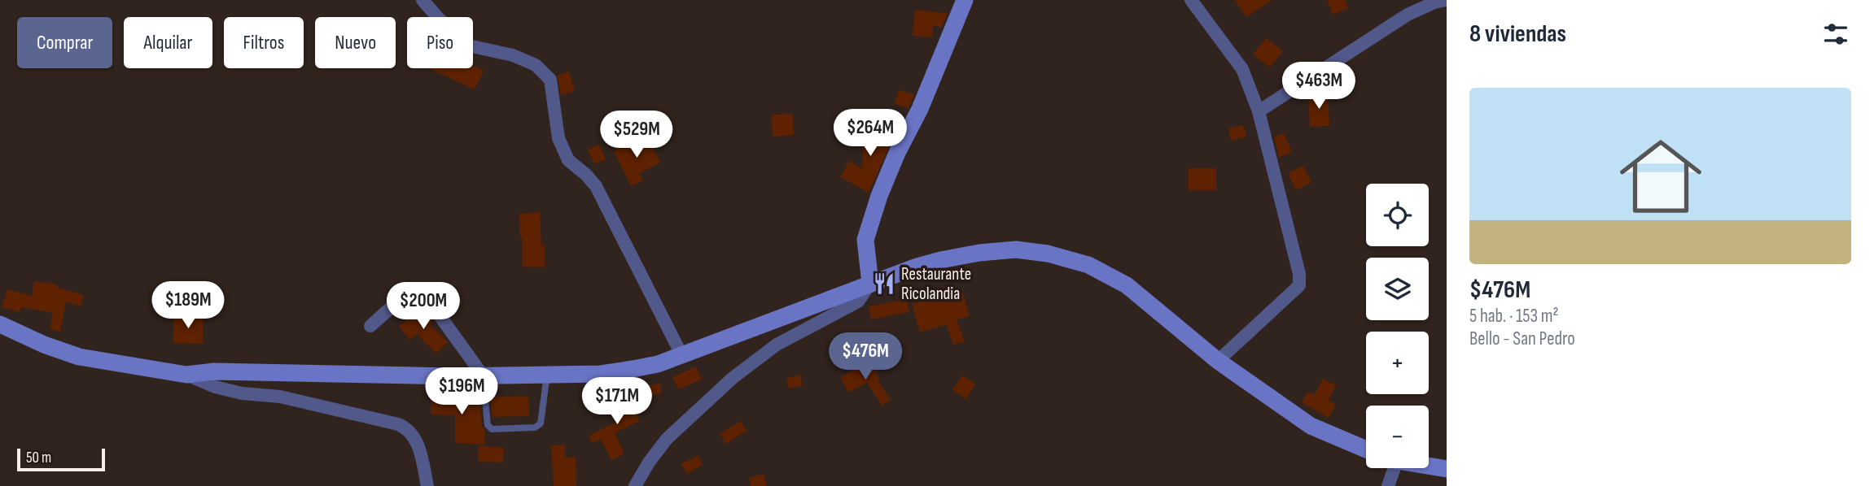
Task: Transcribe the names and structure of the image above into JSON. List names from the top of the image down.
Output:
{
  "places": {
    "restaurant": ["Restaurante Ricolandia"]
  },
  "scale_bar": "50 m",
  "page": {
    "heading": "8 viviendas",
    "chip": [
      "Comprar",
      "Alquilar",
      "Filtros",
      "Nuevo",
      "Piso"
    ],
    "price": [
      "$463M",
      "$264M",
      "$529M",
      "$189M",
      "$200M",
      "$476M",
      "$196M",
      "$171M"
    ],
    "list": [
      {
        "name": "$476M",
        "note": "5 hab. · 153 m² · Bello - San Pedro"
      }
    ],
    "map_buttons": ["+", "−"],
    "scale": "50 m"
  }
}
